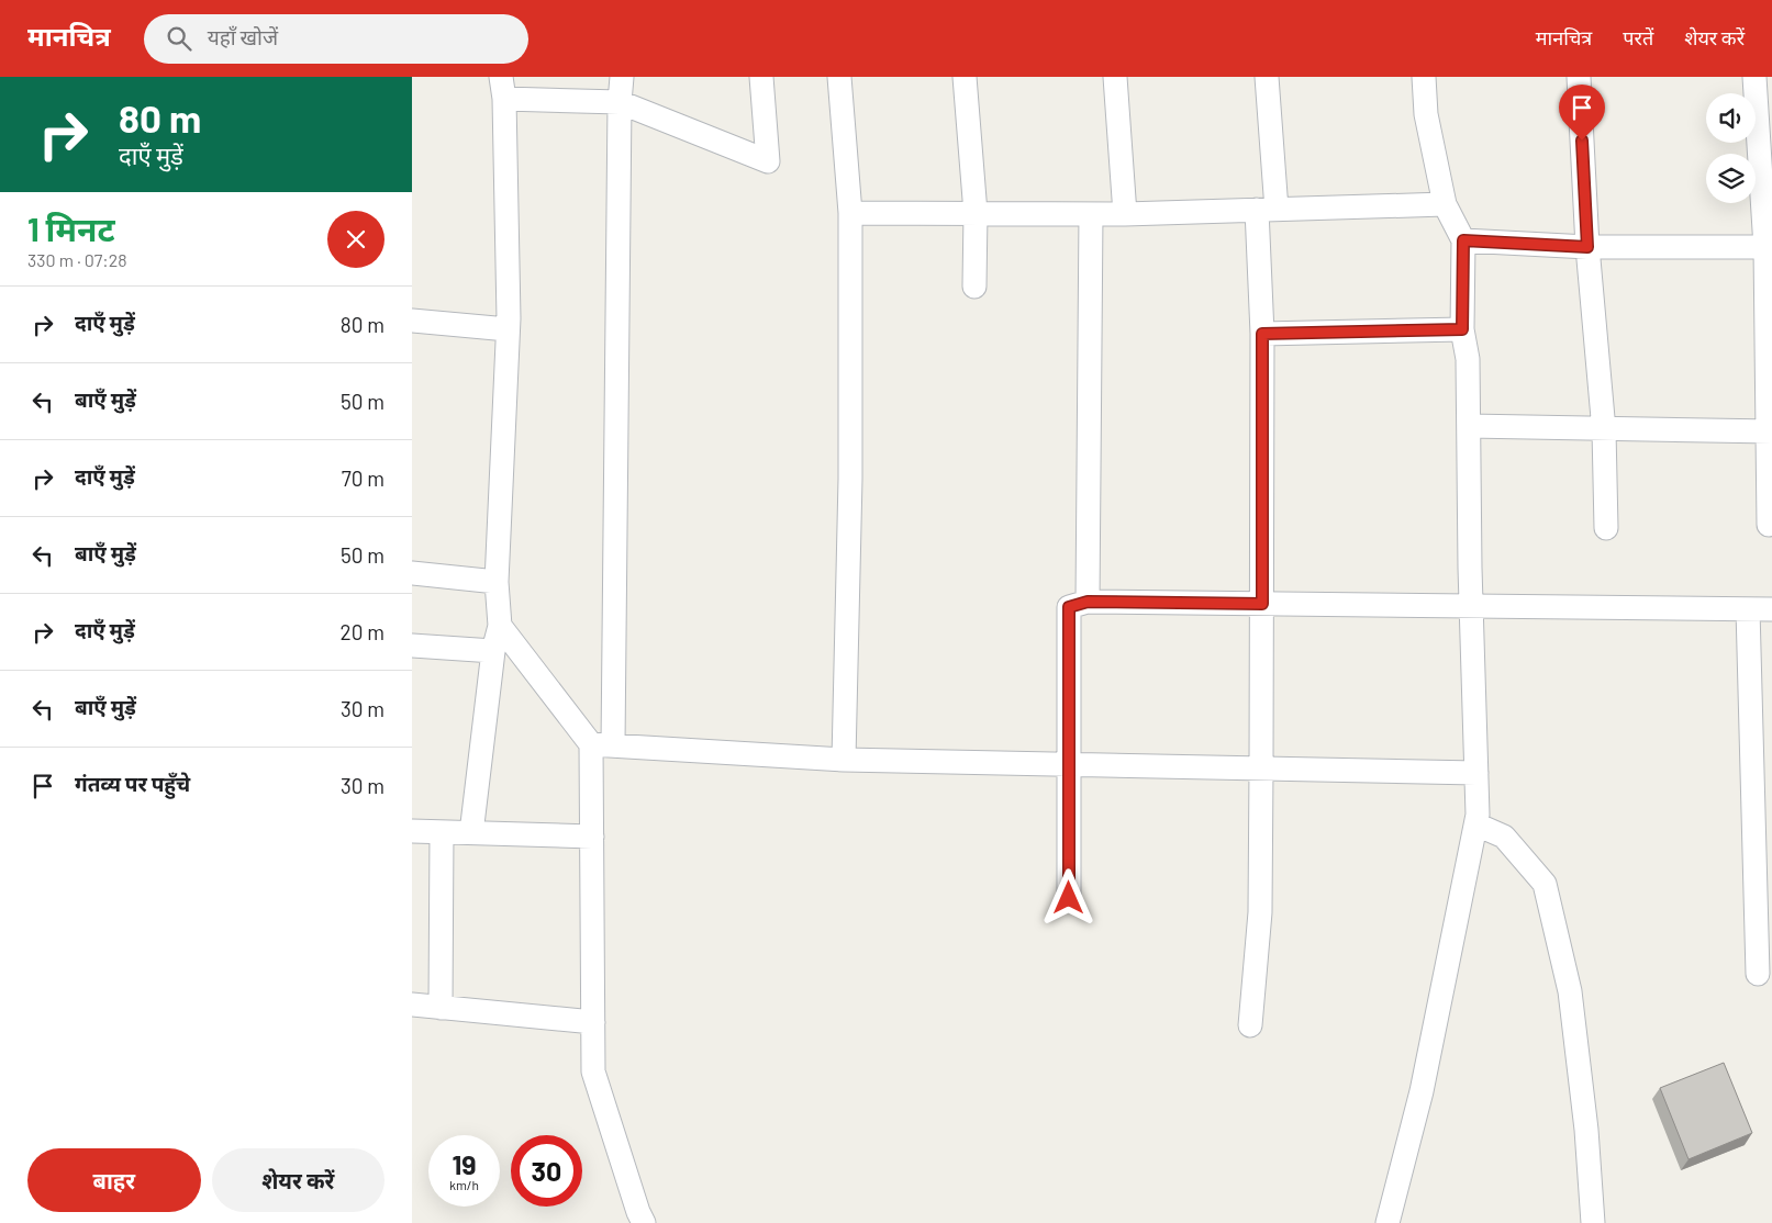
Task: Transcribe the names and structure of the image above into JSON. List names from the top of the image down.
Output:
{
  "page": {
    "header": "मानचित्र",
    "search": "यहाँ खोजें",
    "nav": ["मानचित्र", "परतें", "शेयर करें"],
    "turn": ["80 m", "दाएँ मुड़ें"],
    "heading": ["1 मिनट", "330 m · 07:28"],
    "list": [
      {
        "name": "दाएँ मुड़ें",
        "value": "80 m"
      },
      {
        "name": "बाएँ मुड़ें",
        "value": "50 m"
      },
      {
        "name": "दाएँ मुड़ें",
        "value": "70 m"
      },
      {
        "name": "बाएँ मुड़ें",
        "value": "50 m"
      },
      {
        "name": "दाएँ मुड़ें",
        "value": "20 m"
      },
      {
        "name": "बाएँ मुड़ें",
        "value": "30 m"
      },
      {
        "name": "गंतव्य पर पहुँचे",
        "value": "30 m"
      }
    ],
    "speed": "19 km/h",
    "limit": "30",
    "buttons": ["बाहर", "शेयर करें"]
  }
}
